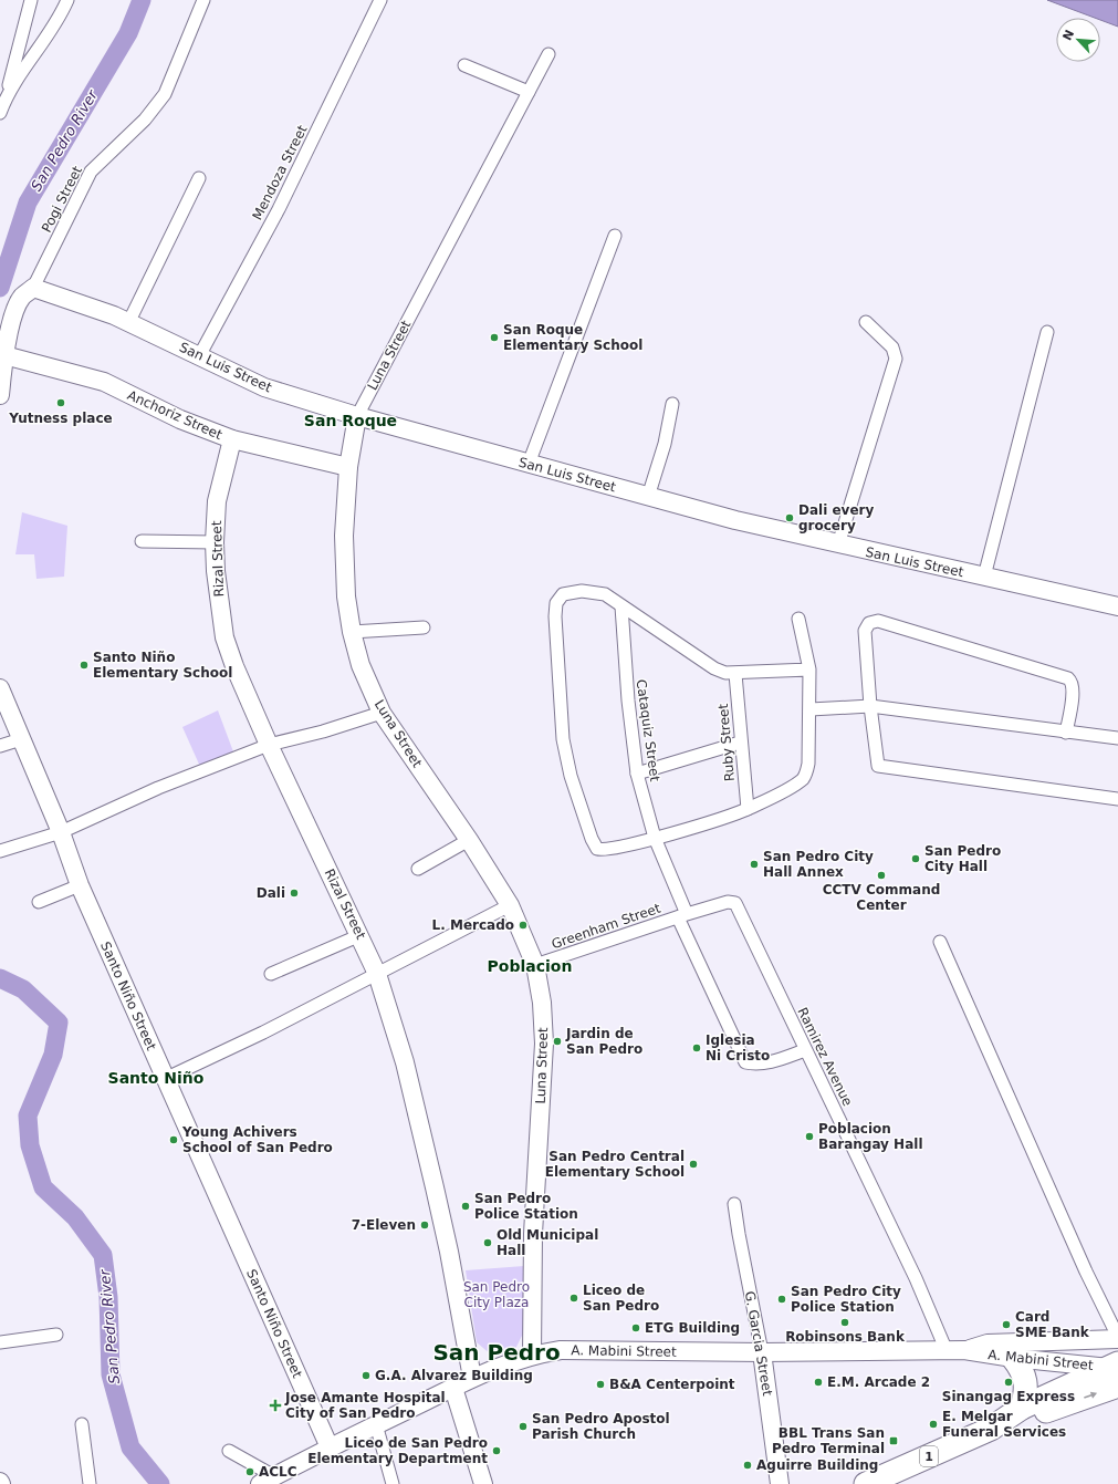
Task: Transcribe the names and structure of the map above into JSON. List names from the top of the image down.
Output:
{
  "streets": {
    "highway": ["1"],
    "street": [
      "Mendoza Street",
      "Pogi Street",
      "Luna Street",
      "San Luis Street",
      "Anchoriz Street",
      "Rizal Street",
      "Cataquiz Street",
      "Ruby Street",
      "Greenham Street",
      "Santo Niño Street",
      "Ramirez Avenue",
      "G. Garcia Street",
      "A. Mabini Street"
    ]
  },
  "crossings": [
    ["Mendoza Street", "San Luis Street"],
    ["Pogi Street", "San Luis Street"],
    ["Luna Street", "San Luis Street"],
    ["Luna Street", "Anchoriz Street"],
    ["Luna Street", "Greenham Street"],
    ["Luna Street", "A. Mabini Street"],
    ["Anchoriz Street", "Rizal Street"],
    ["Rizal Street", "A. Mabini Street"],
    ["Cataquiz Street", "Greenham Street"],
    ["Cataquiz Street", "Ramirez Avenue"],
    ["Greenham Street", "Ramirez Avenue"],
    ["Santo Niño Street", "A. Mabini Street"],
    ["Ramirez Avenue", "A. Mabini Street"],
    ["G. Garcia Street", "A. Mabini Street"],
    ["A. Mabini Street", "1"]
  ],
  "districts": [
    "San Roque",
    "Poblacion",
    "Santo Niño",
    "San Pedro"
  ],
  "water": ["San Pedro River"],
  "parks": ["San Pedro City Plaza"],
  "places": {
    "other": [
      "San Roque Elementary School",
      "Yutness place",
      "Dali every grocery",
      "Santo Niño Elementary School",
      "San Pedro City Hall",
      "San Pedro City Hall Annex",
      "CCTV Command Center",
      "Dali",
      "L. Mercado",
      "Jardin de San Pedro",
      "Iglesia Ni Cristo",
      "Poblacion Barangay Hall",
      "Young Achivers School of San Pedro",
      "San Pedro Central Elementary School",
      "San Pedro Police Station",
      "7-Eleven",
      "Old Municipal Hall",
      "Liceo de San Pedro",
      "San Pedro City Police Station",
      "Robinsons Bank",
      "Card SME Bank",
      "ETG Building",
      "G.A. Alvarez Building",
      "E.M. Arcade 2",
      "Sinangag Express",
      "B&A Centerpoint",
      "E. Melgar Funeral Services",
      "San Pedro Apostol Parish Church",
      "Liceo de San Pedro Elementary Department",
      "Aguirre Building",
      "ACLC"
    ],
    "health": ["Jose Amante Hospital City of San Pedro"],
    "transit": ["BBL Trans San Pedro Terminal"]
  },
  "north": "top left"
}
